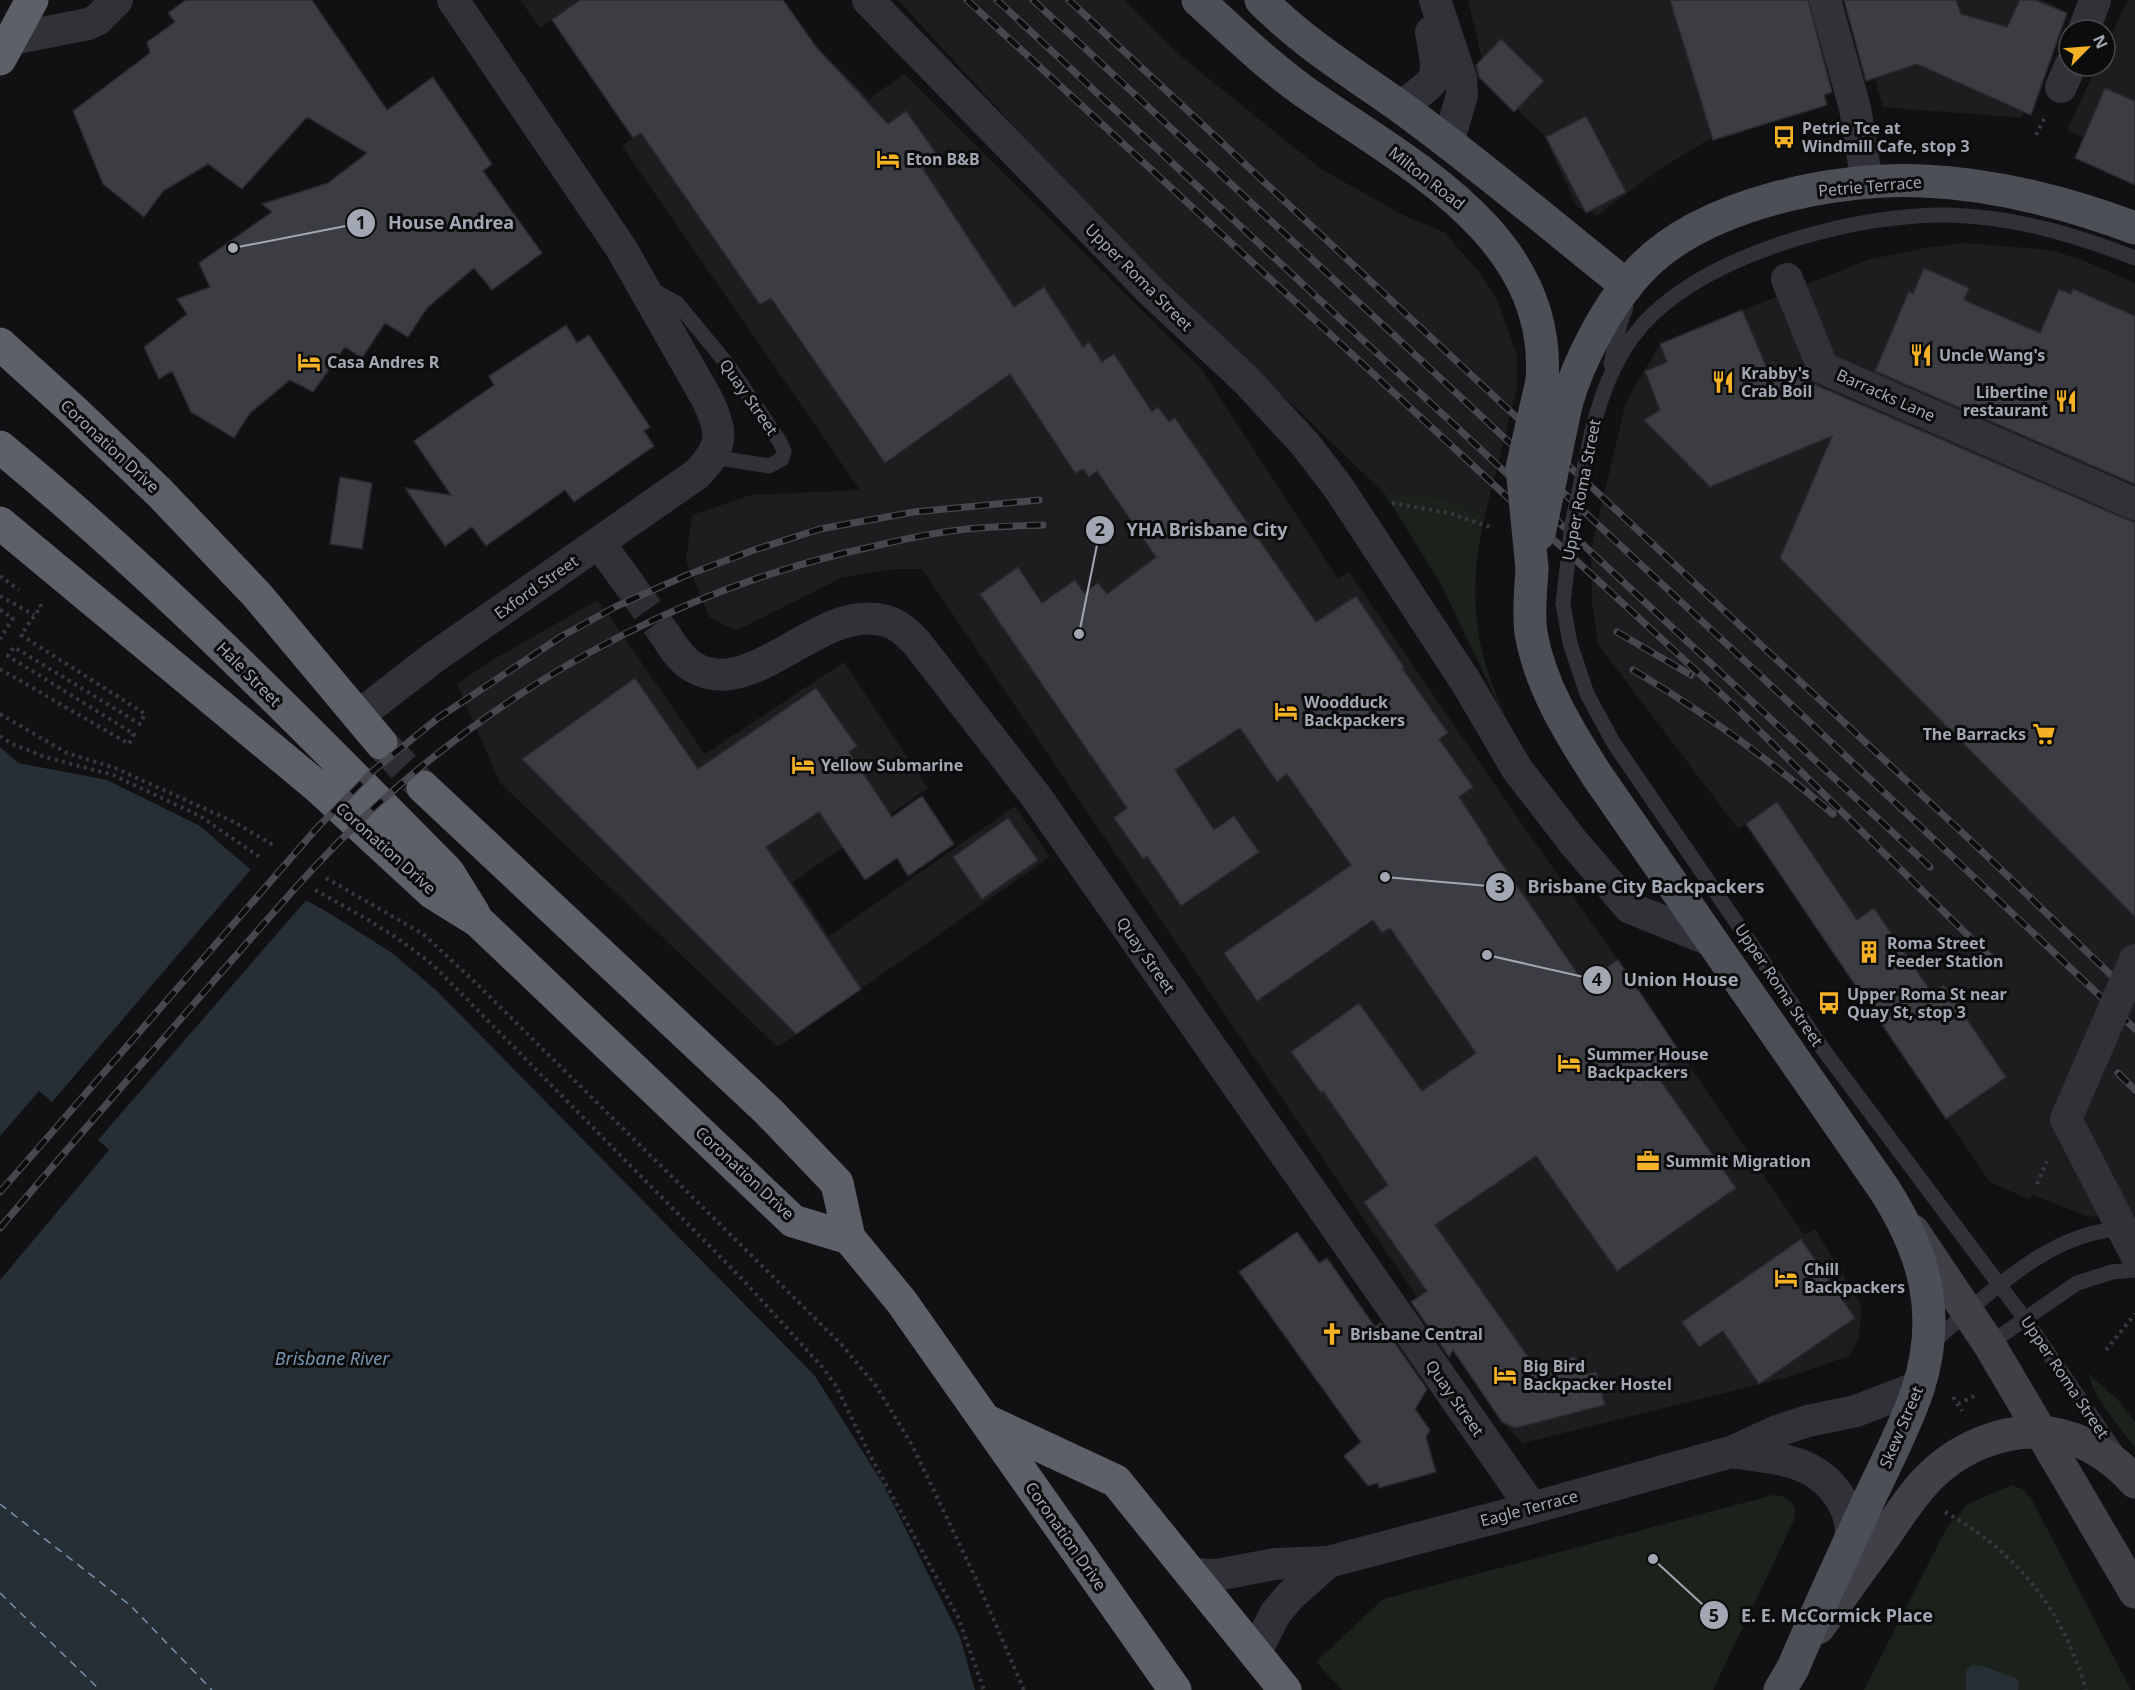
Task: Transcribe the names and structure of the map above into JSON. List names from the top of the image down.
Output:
{
  "streets": {
    "highway": ["Coronation Drive", "Hale Street"],
    "main road": [
      "Milton Road",
      "Petrie Terrace",
      "Upper Roma Street",
      "Skew Street"
    ],
    "street": [
      "Barracks Lane",
      "Quay Street",
      "Exford Street",
      "Eagle Terrace"
    ]
  },
  "crossings": [
    ["Milton Road", "Upper Roma Street"],
    ["Petrie Terrace", "Upper Roma Street"],
    ["Upper Roma Street", "Skew Street"],
    ["Quay Street", "Exford Street"],
    ["Quay Street", "Eagle Terrace"],
    ["Coronation Drive", "Exford Street"],
    ["Coronation Drive", "Hale Street"],
    ["Skew Street", "Eagle Terrace"]
  ],
  "water": ["Brisbane River"],
  "places": {
    "bus stop": ["Petrie Tce at Windmill Cafe, stop 3", "Upper Roma St near Quay St, stop 3"],
    "hotel": [
      "Eton B&B",
      "Casa Andres R",
      "Woodduck Backpackers",
      "Yellow Submarine",
      "Summer House Backpackers",
      "Chill Backpackers",
      "Big Bird Backpacker Hostel"
    ],
    "other": [
      "House Andrea",
      "YHA Brisbane City",
      "Brisbane City Backpackers",
      "Union House",
      "E. E. McCormick Place"
    ],
    "restaurant": ["Uncle Wang's", "Krabby's Crab Boil", "Libertine restaurant"],
    "supermarket": ["The Barracks"],
    "building": ["Roma Street Feeder Station"],
    "office": ["Summit Migration"],
    "church": ["Brisbane Central"]
  },
  "north": "top right"
}
